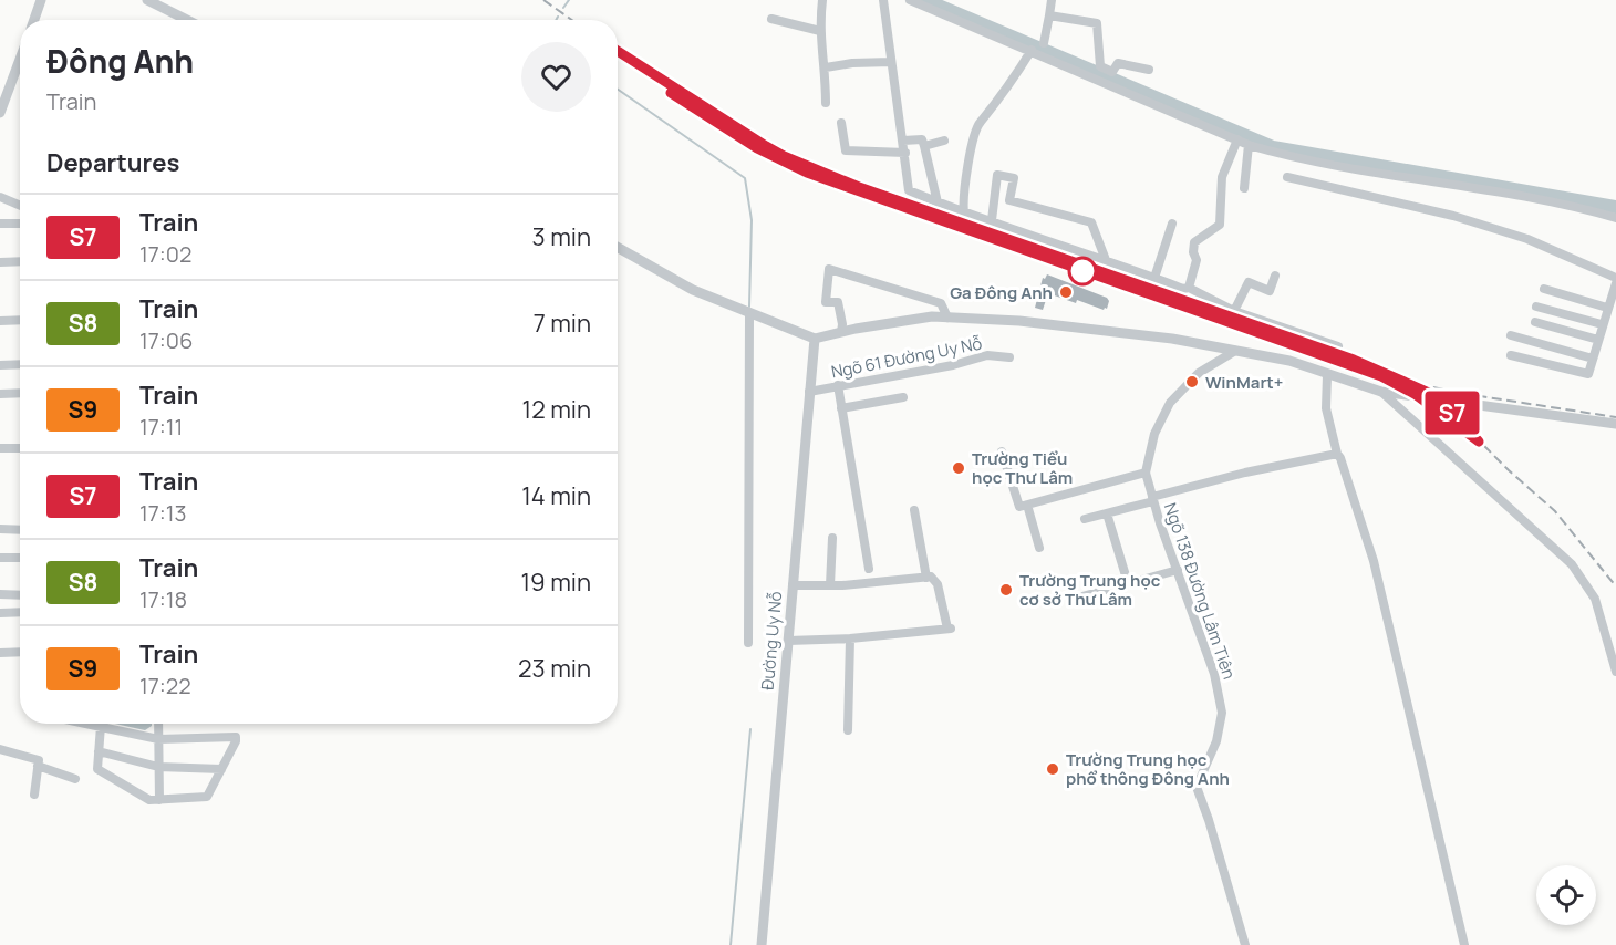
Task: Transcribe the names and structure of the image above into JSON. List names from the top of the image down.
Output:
{
  "streets": {
    "street": ["Ngõ 61 Đường Uy Nỗ", "Ngõ 138 Đường Lâm Tiên", "Đường Uy Nỗ"]
  },
  "crossings": [
    ["Ngõ 61 Đường Uy Nỗ", "Đường Uy Nỗ"]
  ],
  "places": [
    "Ga Đông Anh",
    "WinMart+",
    "Trường Tiểu học Thư Lâm",
    "Trường Trung học cơ sở Thư Lâm",
    "Trường Trung học phổ thông Đông Anh"
  ],
  "page": {
    "on_map": "S7",
    "heading": [
      ["Đông Anh", "Train"],
      "Departures"
    ],
    "list": [
      {
        "mark": "S7",
        "name": "Train",
        "note": "17:02",
        "value": "3 min"
      },
      {
        "mark": "S8",
        "name": "Train",
        "note": "17:06",
        "value": "7 min"
      },
      {
        "mark": "S9",
        "name": "Train",
        "note": "17:11",
        "value": "12 min"
      },
      {
        "mark": "S7",
        "name": "Train",
        "note": "17:13",
        "value": "14 min"
      },
      {
        "mark": "S8",
        "name": "Train",
        "note": "17:18",
        "value": "19 min"
      },
      {
        "mark": "S9",
        "name": "Train",
        "note": "17:22",
        "value": "23 min"
      }
    ]
  }
}
